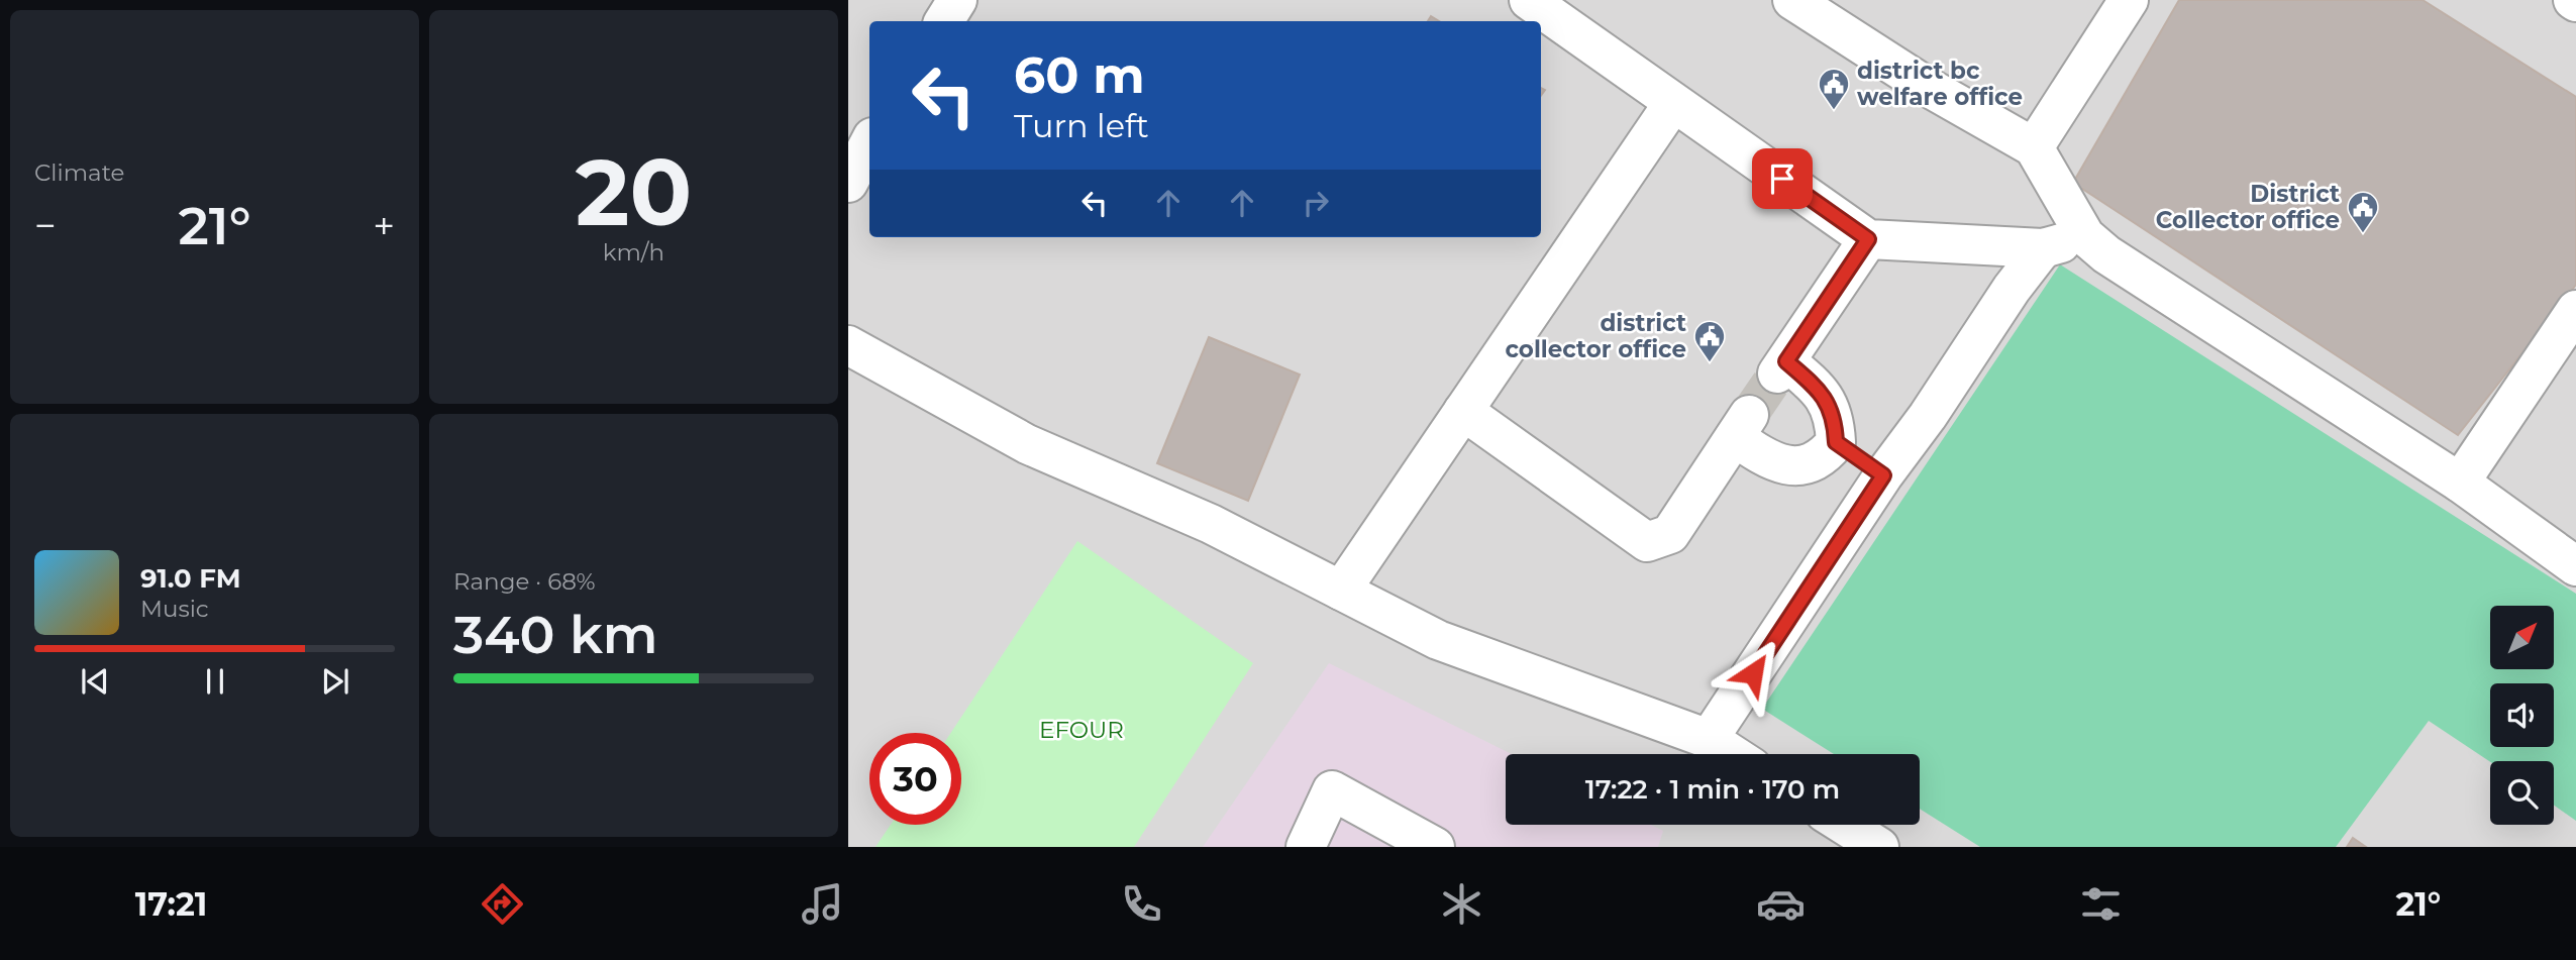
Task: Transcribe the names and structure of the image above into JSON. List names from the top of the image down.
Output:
{
  "parks": ["EFOUR"],
  "places": {
    "public building": ["district bc welfare office", "District Collector office", "district collector office"]
  },
  "north": "top right",
  "page": {
    "tile": [
      "Climate",
      ["20", "km/h"],
      ["Range · 68%", "340 km"]
    ],
    "turn": ["60 m", "Turn left"],
    "heat": ["−", "21°", "+"],
    "song": ["91.0 FM", "Music"],
    "limit": "30",
    "trip": "17:22 · 1 min · 170 m",
    "tabs": ["17:21", "21°"]
  }
}
